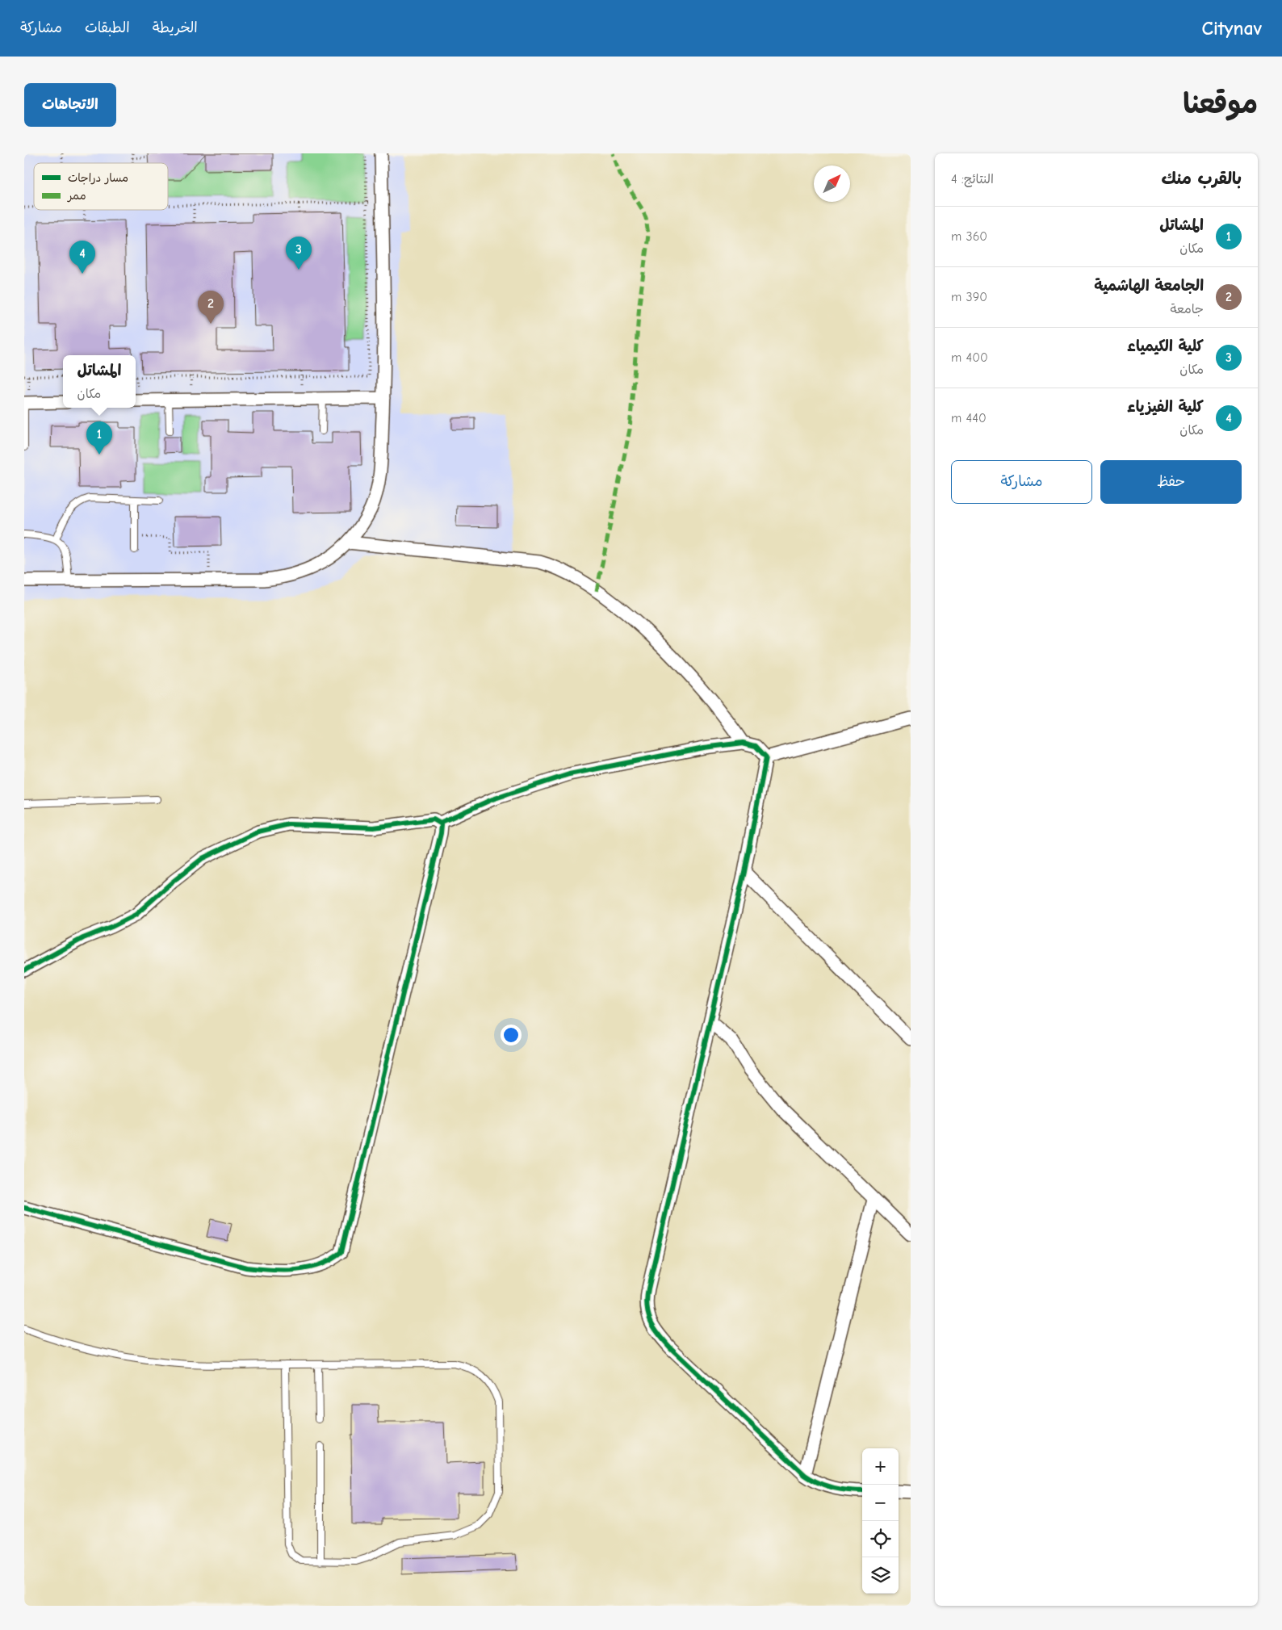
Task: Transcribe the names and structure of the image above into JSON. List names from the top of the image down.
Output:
{
  "legend": ["مسار دراجات", "ممر"],
  "north": "top right",
  "page": {
    "header": "Citynav",
    "nav": ["الخريطة", "الطبقات", "مشاركة"],
    "title": "موقعنا",
    "buttons": [
      "الاتجاهات",
      ["حفظ", "مشاركة"]
    ],
    "heading": ["بالقرب منك", "النتائج: 4"],
    "list": [
      {
        "mark": "1",
        "name": "المشاتل",
        "note": "مكان",
        "value": "360 m"
      },
      {
        "mark": "2",
        "name": "الجامعة الهاشمية",
        "note": "جامعة",
        "value": "390 m"
      },
      {
        "mark": "3",
        "name": "كلية الكيمياء",
        "note": "مكان",
        "value": "400 m"
      },
      {
        "mark": "4",
        "name": "كلية الفيزياء",
        "note": "مكان",
        "value": "440 m"
      }
    ],
    "pins": [
      "3",
      "4",
      "2",
      "1"
    ],
    "popup": ["المشاتل", "مكان"],
    "map_buttons": ["+", "−"]
  }
}
